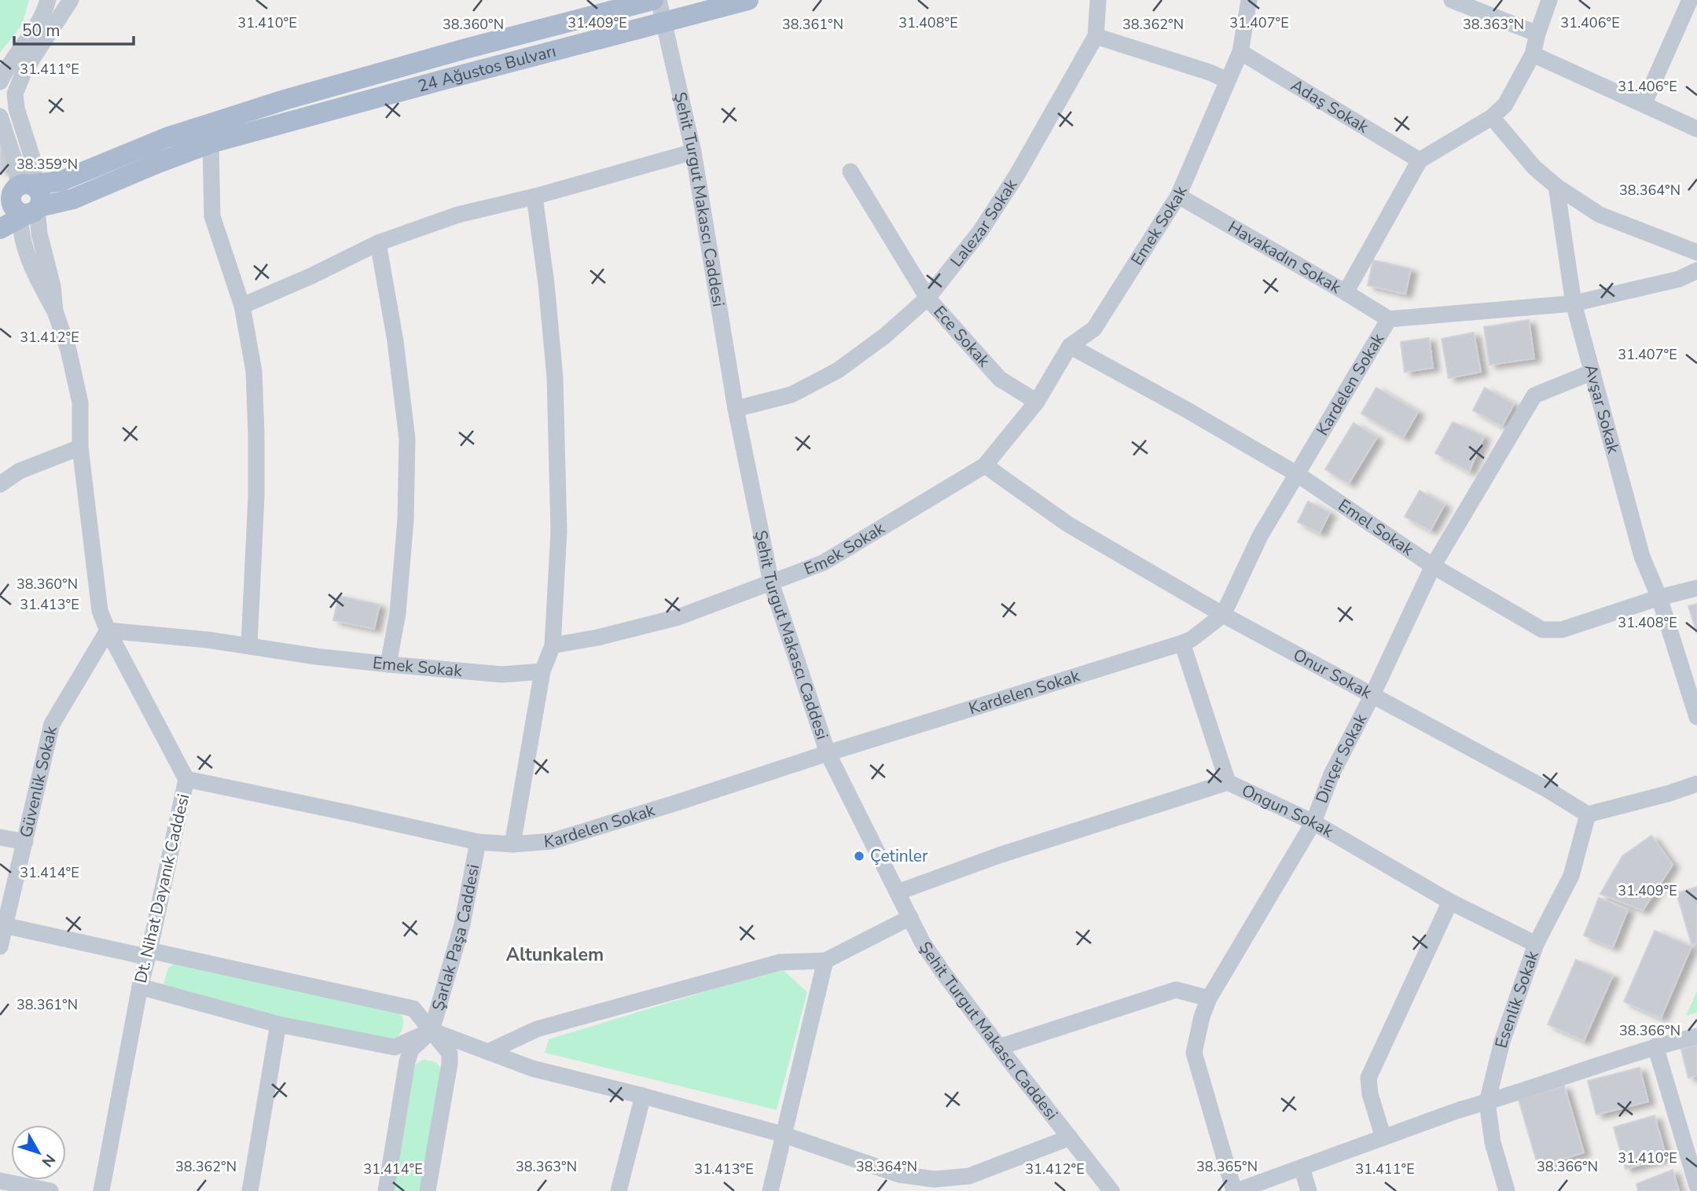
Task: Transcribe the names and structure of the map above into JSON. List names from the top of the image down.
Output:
{
  "streets": {
    "main road": ["24 Ağustos Bulvarı"],
    "street": [
      "Adaş Sokak",
      "Şehit Turgut Makascı Caddesi",
      "Lalezar Sokak",
      "Emek Sokak",
      "Havakadın Sokak",
      "Ece Sokak",
      "Kardelen Sokak",
      "Avşar Sokak",
      "Emel Sokak",
      "Onur Sokak",
      "Dinçer Sokak",
      "Güvenlik Sokak",
      "Ongun Sokak",
      "Dt. Nihat Dayanık Caddesi",
      "Şarlak Paşa Caddesi",
      "Esenlik Sokak"
    ]
  },
  "crossings": [
    ["24 Ağustos Bulvarı", "Şehit Turgut Makascı Caddesi"],
    ["24 Ağustos Bulvarı", "Dt. Nihat Dayanık Caddesi"],
    ["Adaş Sokak", "Emek Sokak"],
    ["Şehit Turgut Makascı Caddesi", "Lalezar Sokak"],
    ["Şehit Turgut Makascı Caddesi", "Emek Sokak"],
    ["Şehit Turgut Makascı Caddesi", "Kardelen Sokak"],
    ["Şehit Turgut Makascı Caddesi", "Ongun Sokak"],
    ["Lalezar Sokak", "Ece Sokak"],
    ["Emek Sokak", "Havakadın Sokak"],
    ["Emek Sokak", "Ece Sokak"],
    ["Emek Sokak", "Emel Sokak"],
    ["Emek Sokak", "Onur Sokak"],
    ["Emek Sokak", "Güvenlik Sokak"],
    ["Emek Sokak", "Dt. Nihat Dayanık Caddesi"],
    ["Havakadın Sokak", "Kardelen Sokak"],
    ["Kardelen Sokak", "Avşar Sokak"],
    ["Kardelen Sokak", "Emel Sokak"],
    ["Kardelen Sokak", "Onur Sokak"],
    ["Kardelen Sokak", "Dt. Nihat Dayanık Caddesi"],
    ["Kardelen Sokak", "Şarlak Paşa Caddesi"],
    ["Avşar Sokak", "Emel Sokak"],
    ["Avşar Sokak", "Dinçer Sokak"],
    ["Emel Sokak", "Dinçer Sokak"],
    ["Onur Sokak", "Dinçer Sokak"],
    ["Onur Sokak", "Esenlik Sokak"],
    ["Dinçer Sokak", "Ongun Sokak"],
    ["Güvenlik Sokak", "Dt. Nihat Dayanık Caddesi"],
    ["Ongun Sokak", "Esenlik Sokak"]
  ],
  "districts": ["Altunkalem"],
  "places": ["Çetinler"],
  "scale_bar": "50 m",
  "north": "bottom right",
  "coordinates": [
    "31.410°E",
    "31.409°E",
    "31.407°E",
    "31.408°E",
    "31.406°E",
    "38.360°N",
    "38.362°N",
    "38.361°N",
    "38.363°N",
    "31.411°E",
    "38.359°N",
    "38.364°N",
    "31.412°E",
    "31.413°E",
    "31.414°E",
    "38.366°N",
    "38.365°N"
  ]
}
